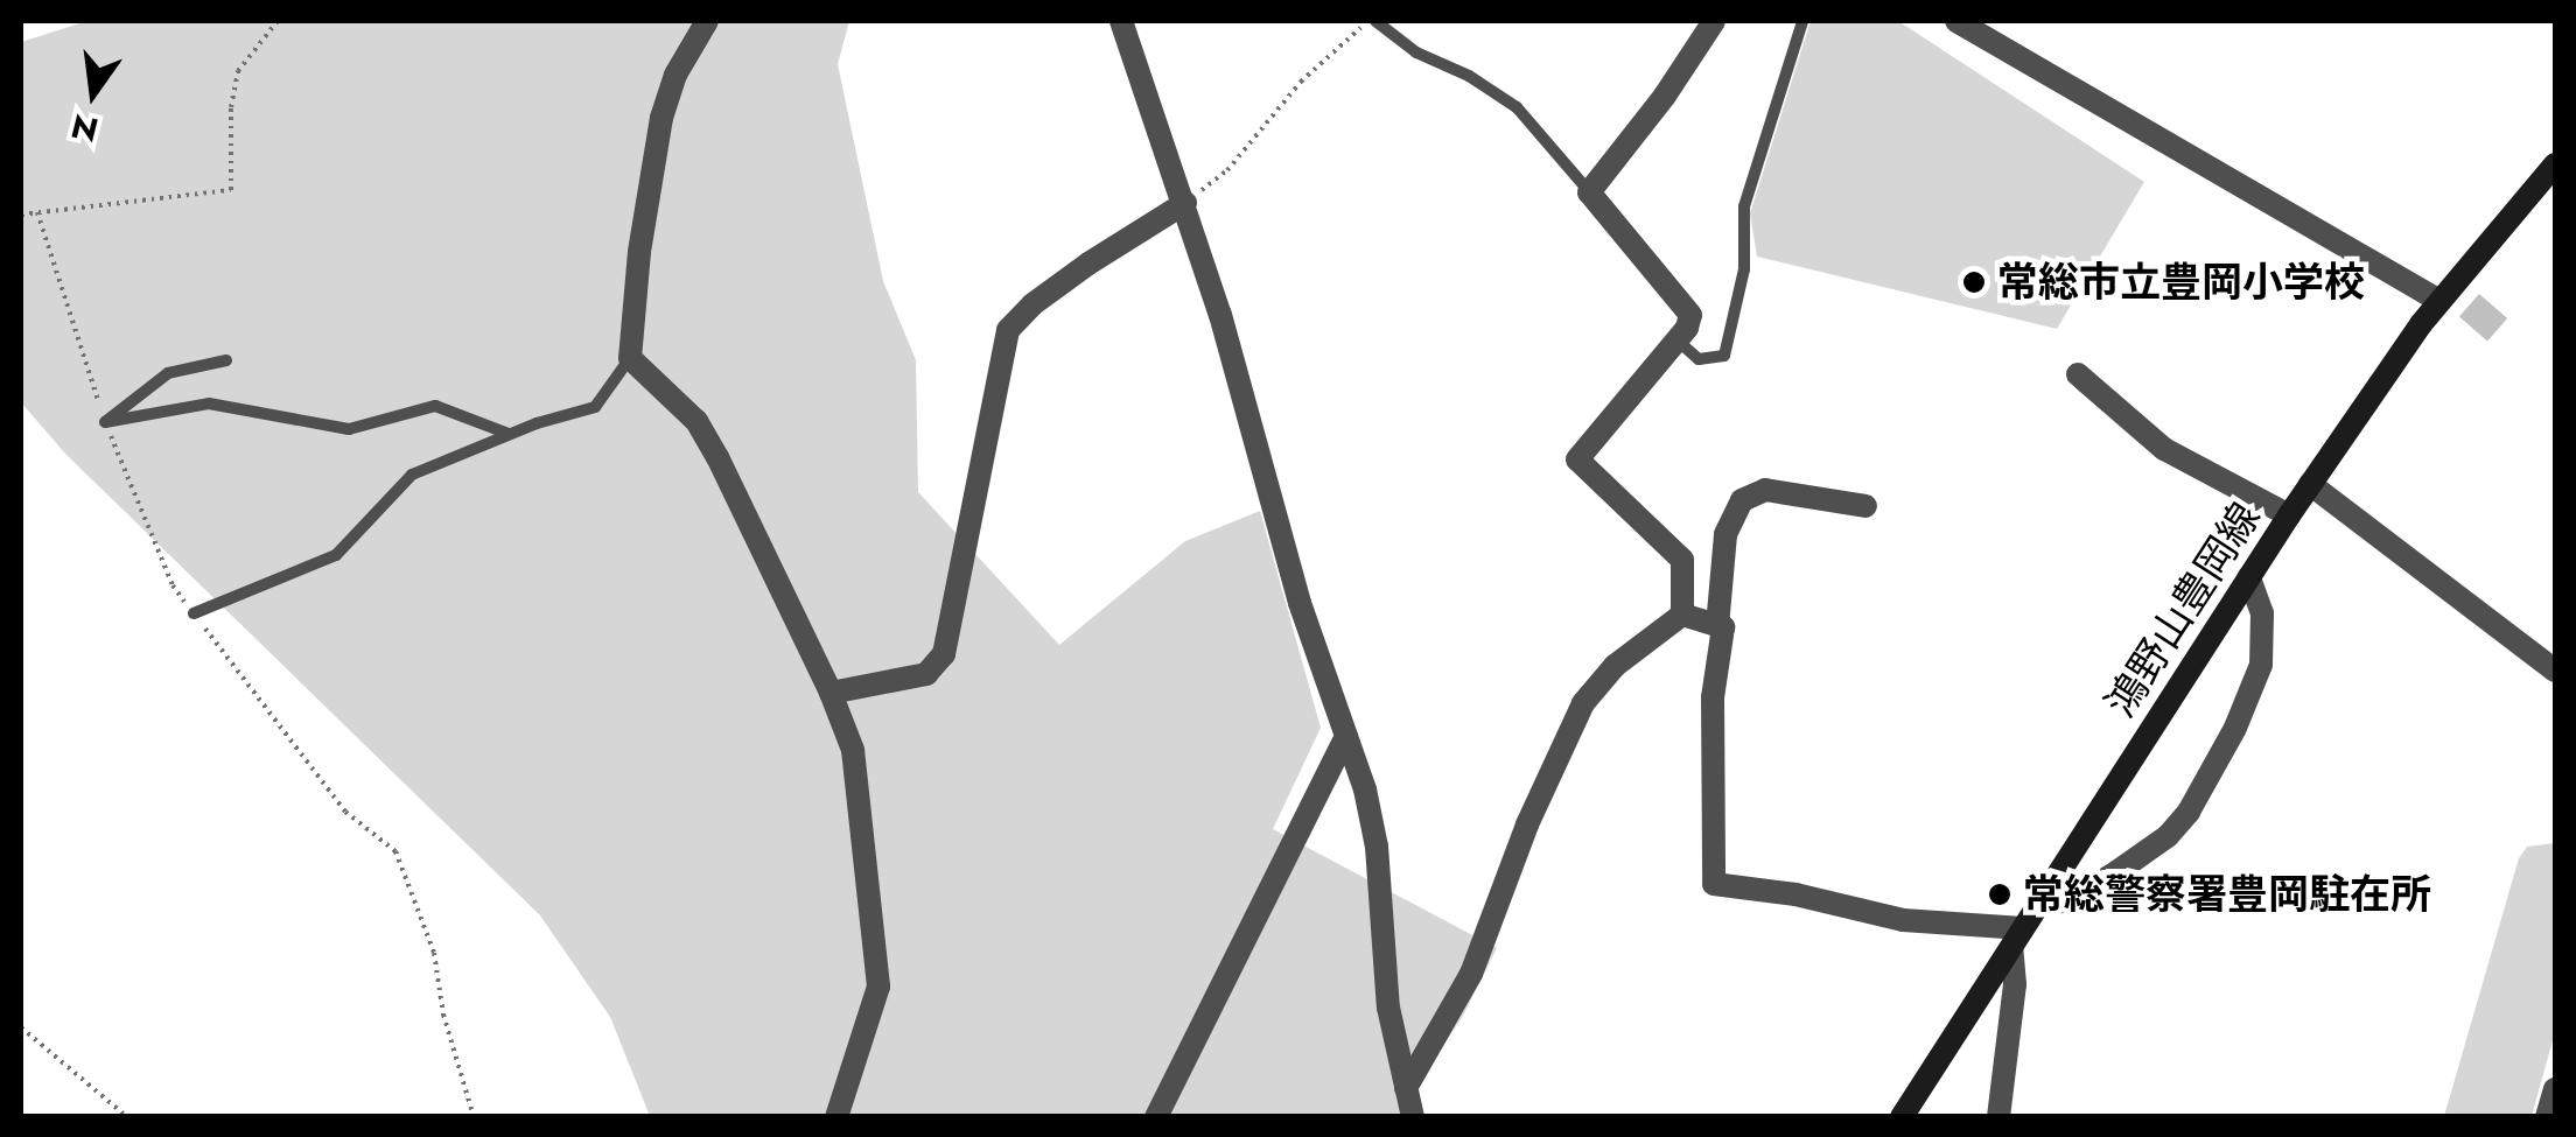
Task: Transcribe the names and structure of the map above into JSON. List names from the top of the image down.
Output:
{
  "streets": {
    "main road": ["鴻野山豊岡線"]
  },
  "places": ["常総市立豊岡小学校", "常総警察署豊岡駐在所"],
  "north": "bottom"
}
